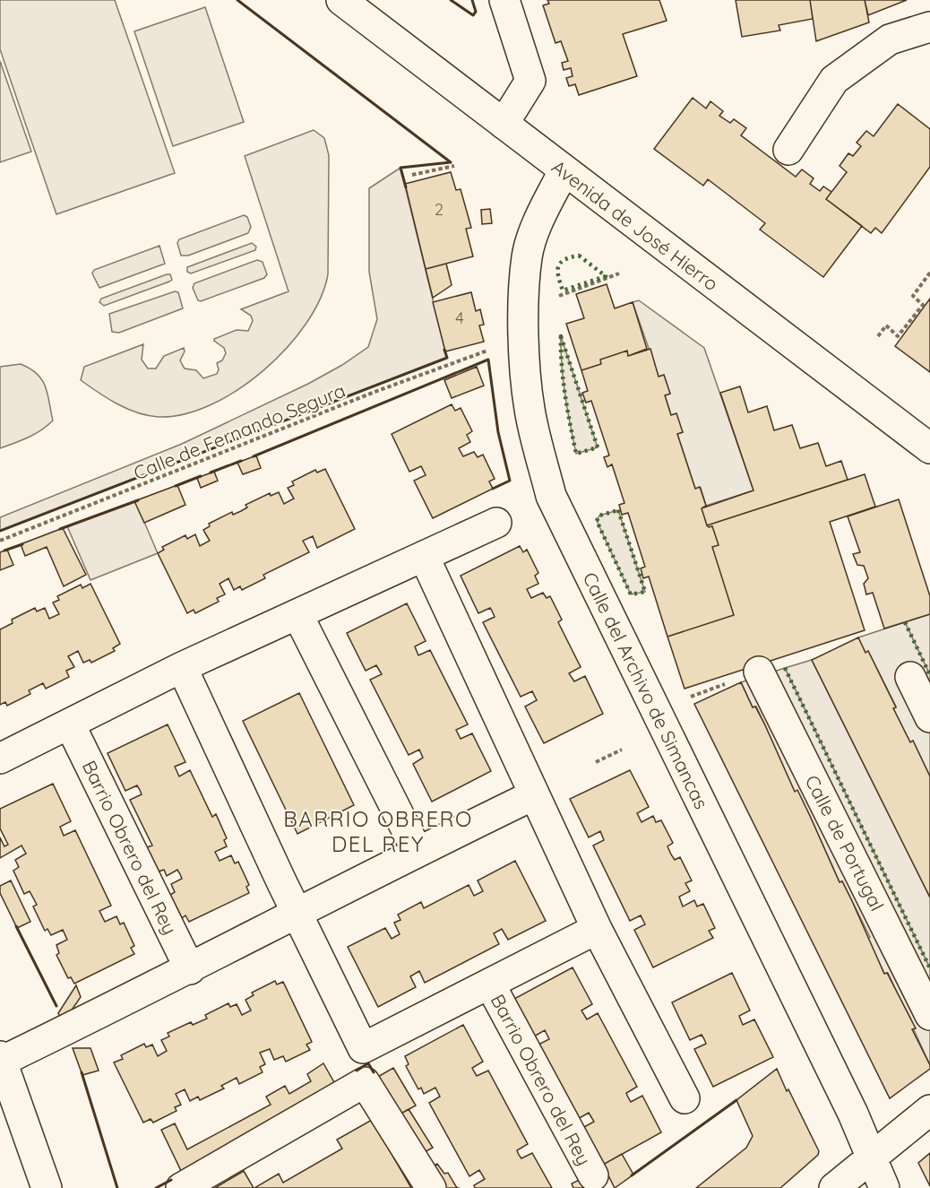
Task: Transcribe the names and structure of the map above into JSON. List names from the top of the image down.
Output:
{
  "streets": {
    "street": [
      "Avenida de José Hierro",
      "Calle del Archivo de Simancas",
      "Calle de Portugal",
      "Barrio Obrero del Rey"
    ],
    "path": ["Calle de Fernando Segura"]
  },
  "crossings": [
    ["Avenida de José Hierro", "Calle del Archivo de Simancas"]
  ],
  "districts": ["BARRIO OBRERO DEL REY"],
  "house_numbers": ["2", "4"]
}
